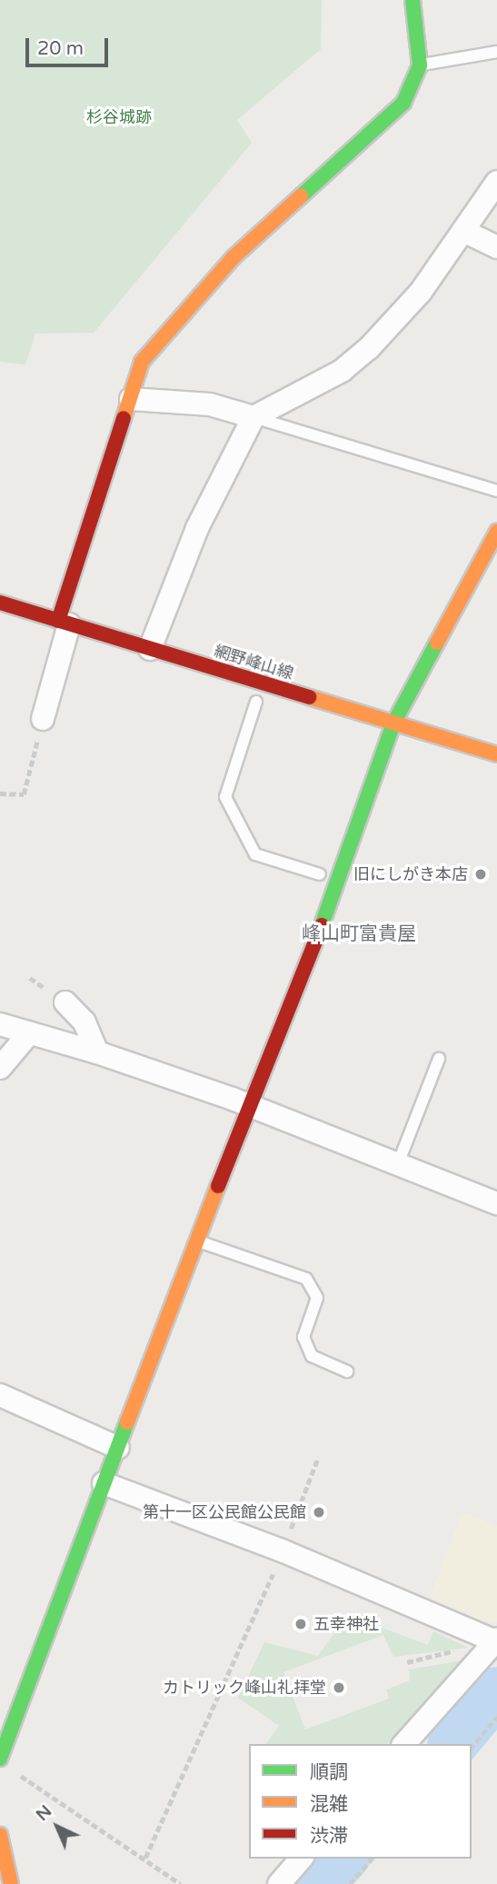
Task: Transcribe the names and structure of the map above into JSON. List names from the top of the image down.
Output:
{
  "streets": {
    "street": ["網野峰山線"]
  },
  "districts": ["峰山町富貴屋"],
  "parks": ["杉谷城跡"],
  "places": [
    "旧にしがき本店",
    "第十一区公民館公民館",
    "五幸神社",
    "カトリック峰山礼拝堂"
  ],
  "legend": ["順調", "混雑", "渋滞"],
  "scale_bar": "20 m",
  "north": "top left"
}
